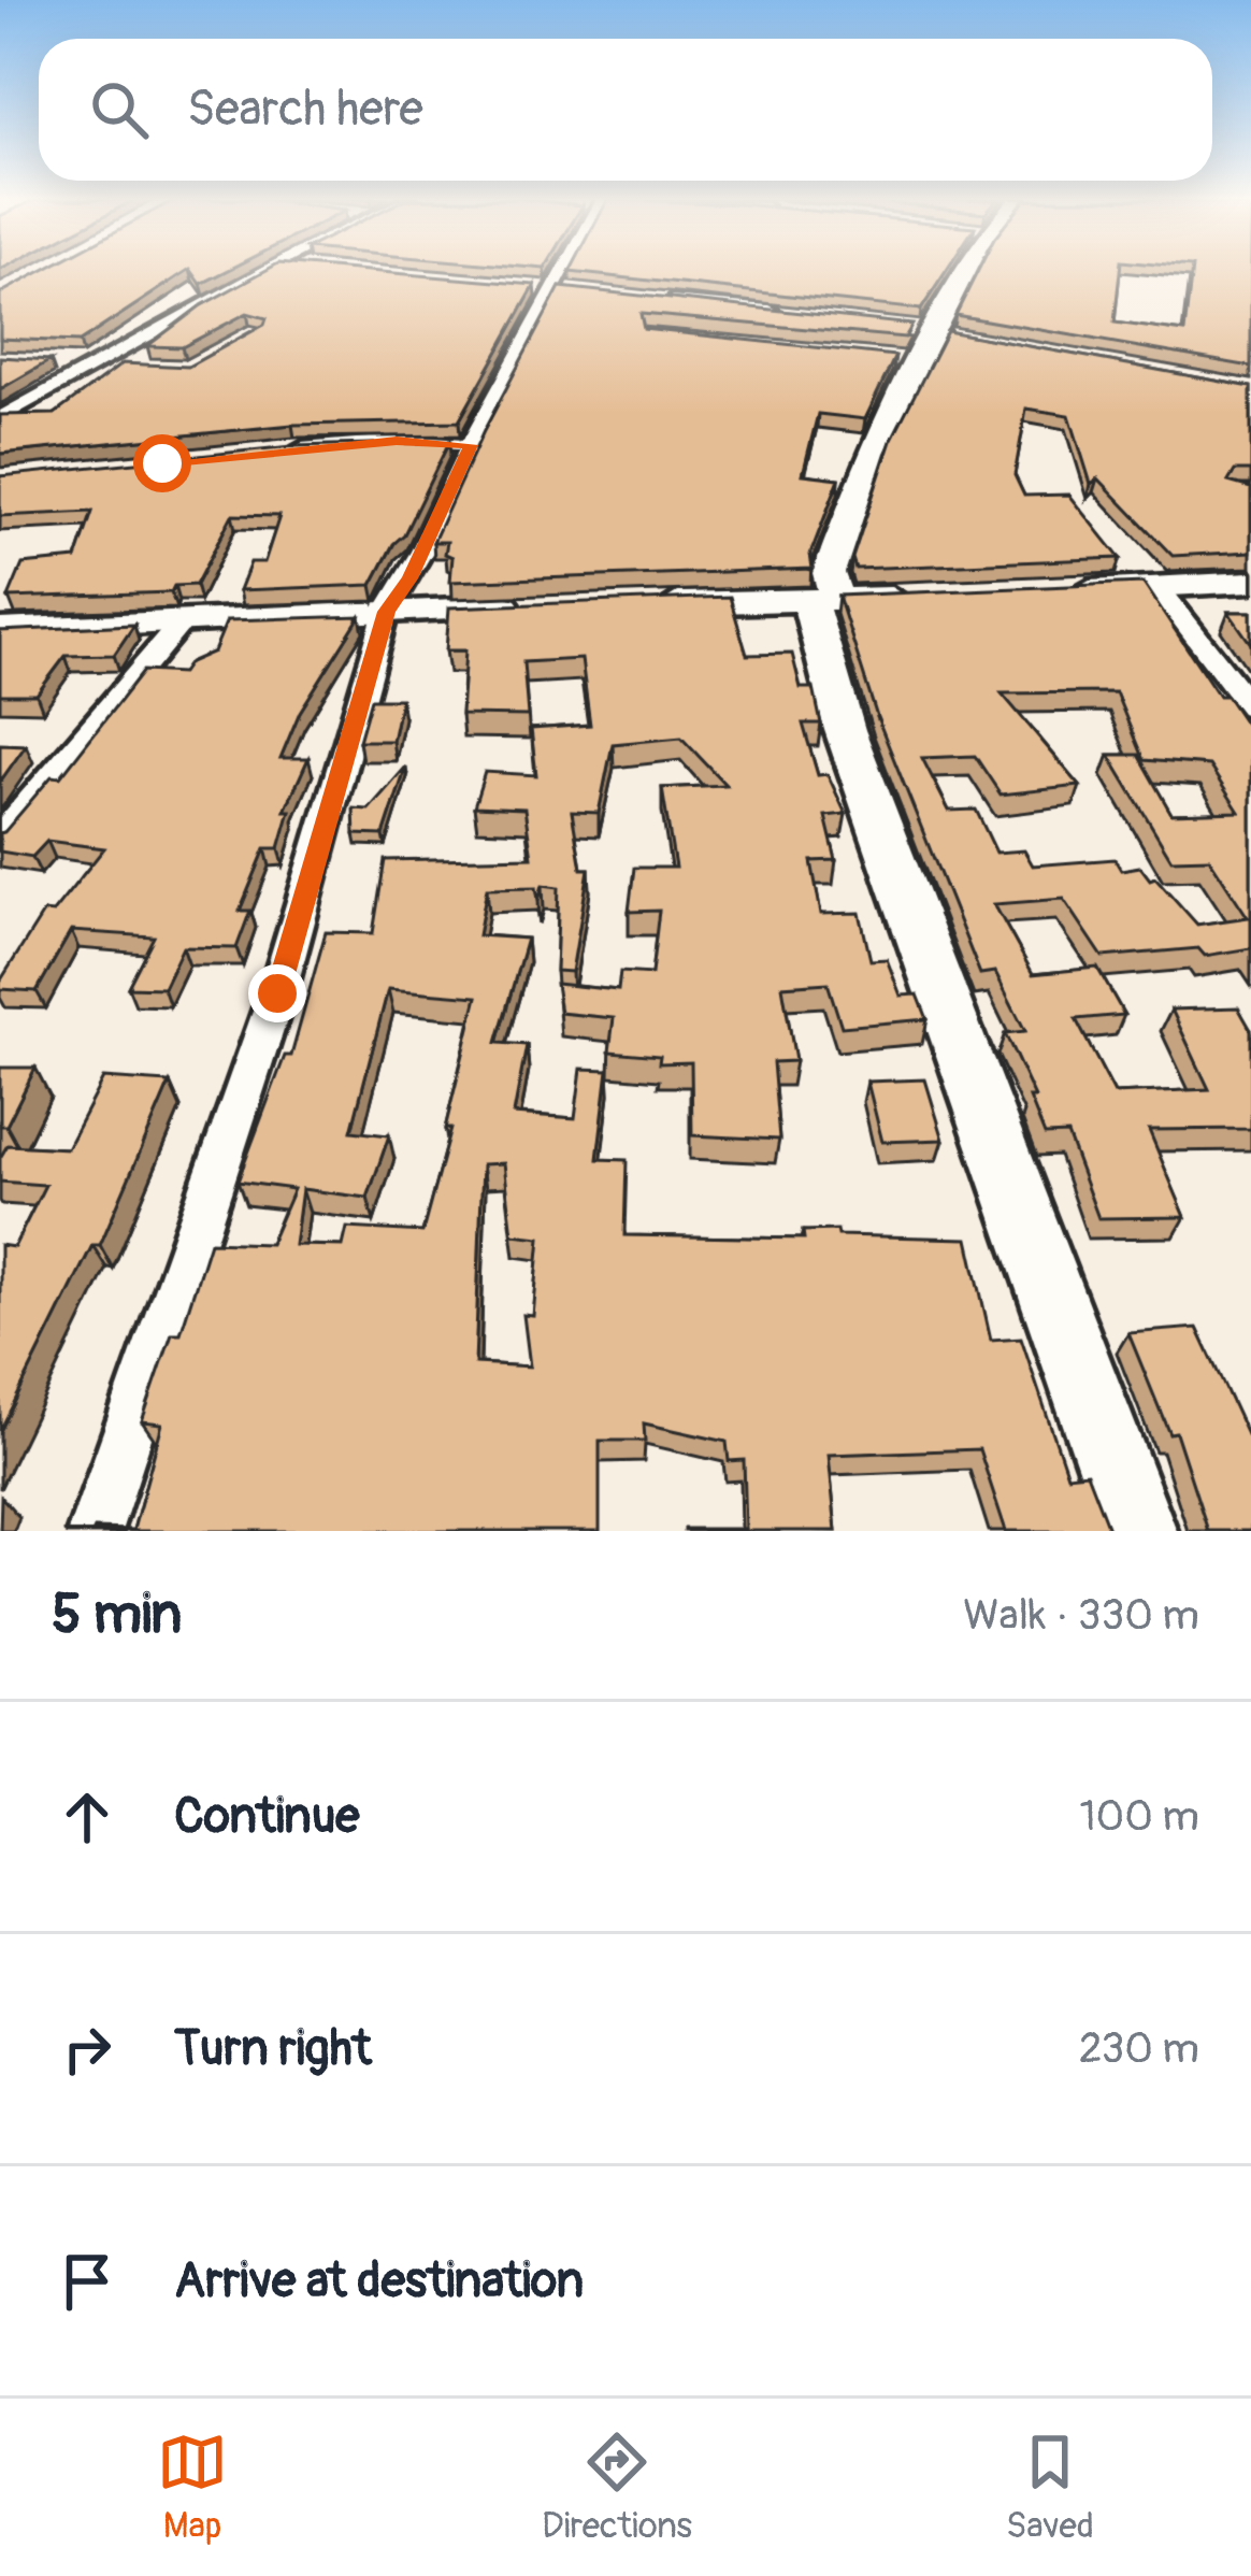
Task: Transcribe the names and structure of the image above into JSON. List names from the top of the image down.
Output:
{
  "page": {
    "search": "Search here",
    "heading": ["5 min", "Walk · 330 m"],
    "list": [
      ["Continue", "100 m"],
      ["Turn right", "230 m"],
      "Arrive at destination"
    ],
    "nav": ["Map", "Directions", "Saved"]
  }
}
